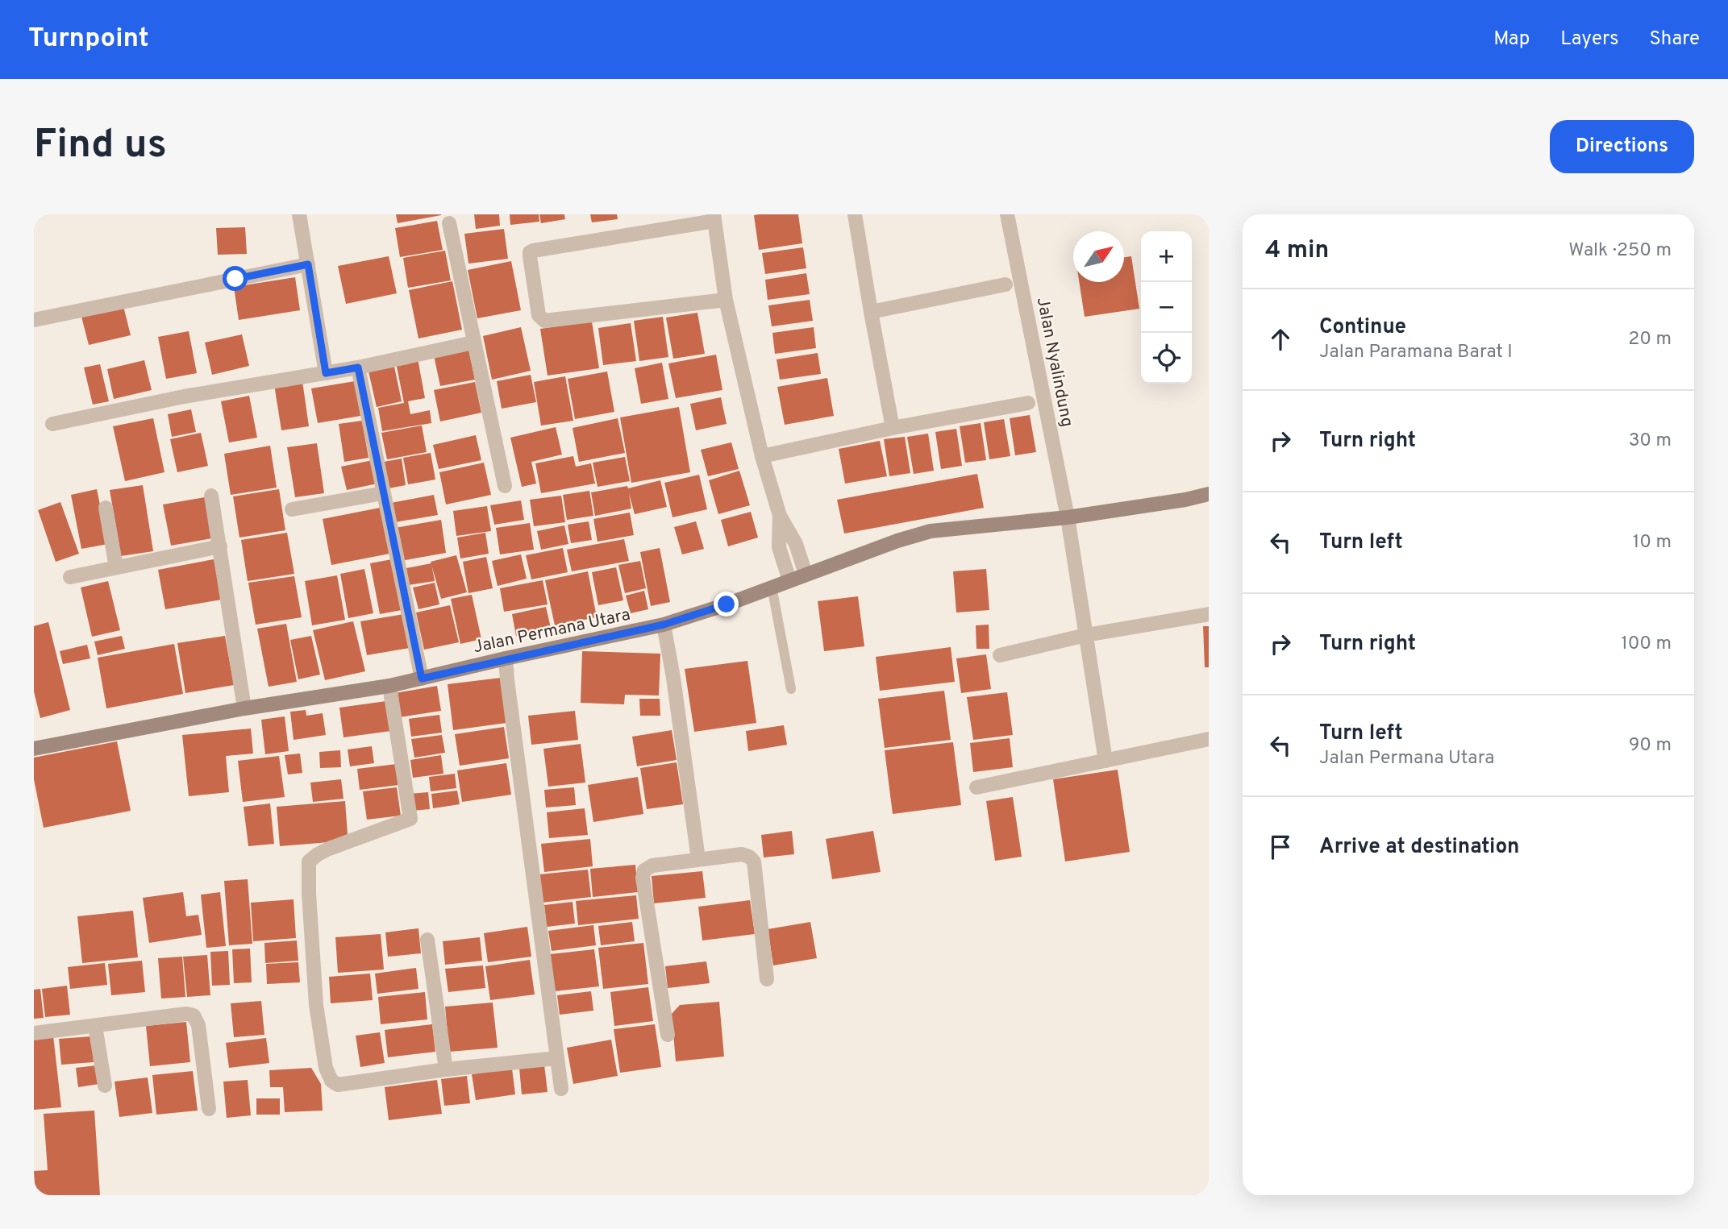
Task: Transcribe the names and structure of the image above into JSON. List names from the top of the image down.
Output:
{
  "streets": {
    "street": ["Jalan Nyalindung", "Jalan Permana Utara"]
  },
  "crossings": [
    ["Jalan Nyalindung", "Jalan Permana Utara"]
  ],
  "north": "top right",
  "page": {
    "header": "Turnpoint",
    "nav": ["Map", "Layers", "Share"],
    "buttons": "Directions",
    "title": "Find us",
    "heading": ["4 min", "Walk · 250 m"],
    "map_buttons": ["+", "−"],
    "list": [
      ["Continue", "Jalan Paramana Barat I", "20 m"],
      ["Turn right", "30 m"],
      ["Turn left", "10 m"],
      ["Turn right", "100 m"],
      ["Turn left", "Jalan Permana Utara", "90 m"],
      "Arrive at destination"
    ]
  }
}
